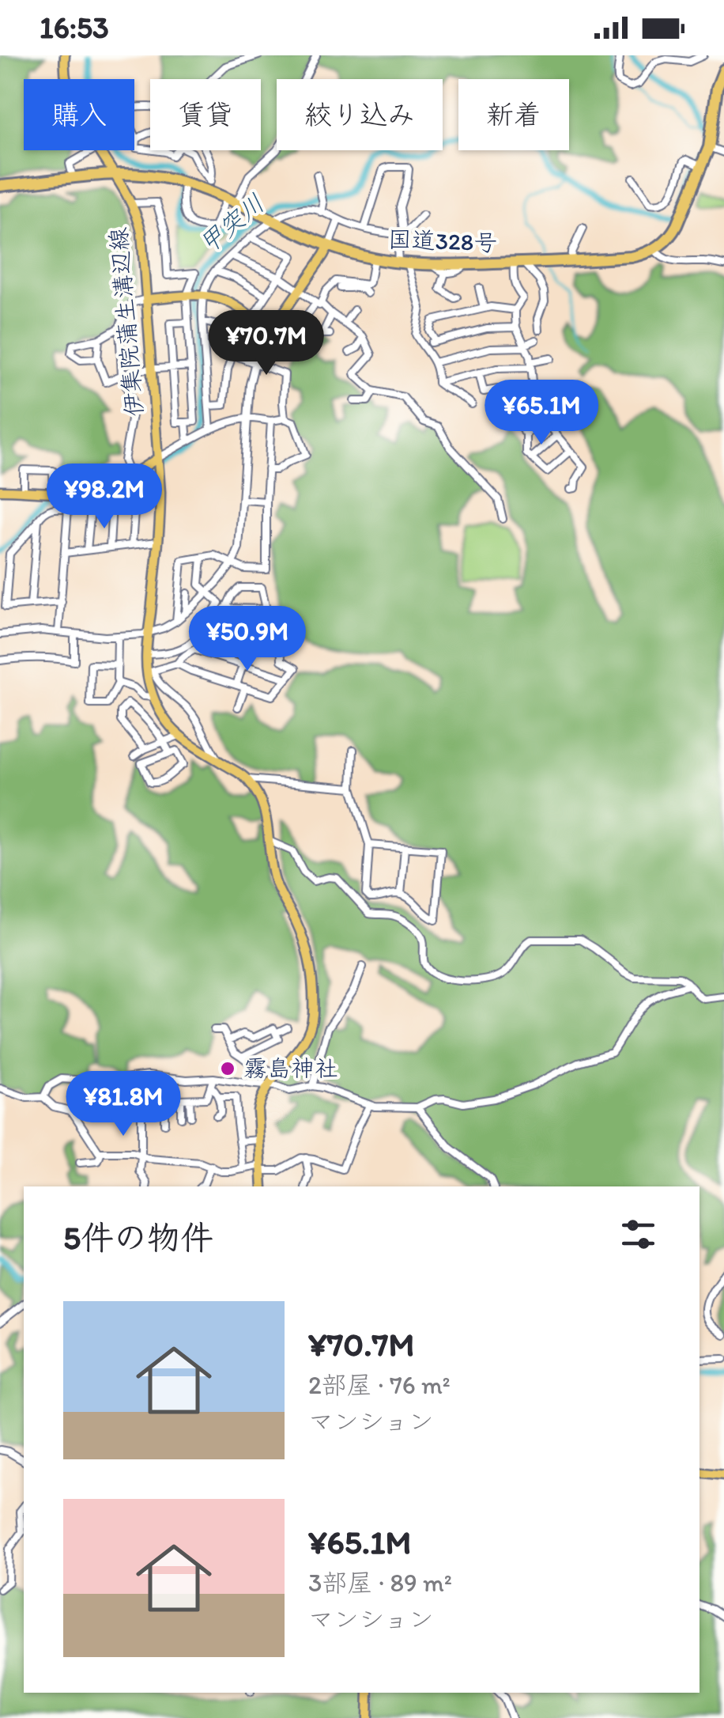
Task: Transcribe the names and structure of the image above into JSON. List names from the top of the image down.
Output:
{
  "streets": {
    "highway": ["国道328号"],
    "main road": ["伊集院蒲生溝辺線"]
  },
  "crossings": [
    ["国道328号", "伊集院蒲生溝辺線"]
  ],
  "water": ["甲突川"],
  "places": ["霧島神社"],
  "page": {
    "status": "16:53",
    "chip": [
      "購入",
      "賃貸",
      "絞り込み",
      "新着"
    ],
    "price": [
      "¥70.7M",
      "¥65.1M",
      "¥98.2M",
      "¥50.9M",
      "¥81.8M"
    ],
    "heading": "5件の物件",
    "list": [
      {
        "name": "¥70.7M",
        "note": "2部屋 · 76 m² · マンション"
      },
      {
        "name": "¥65.1M",
        "note": "3部屋 · 89 m² · マンション"
      }
    ]
  }
}
